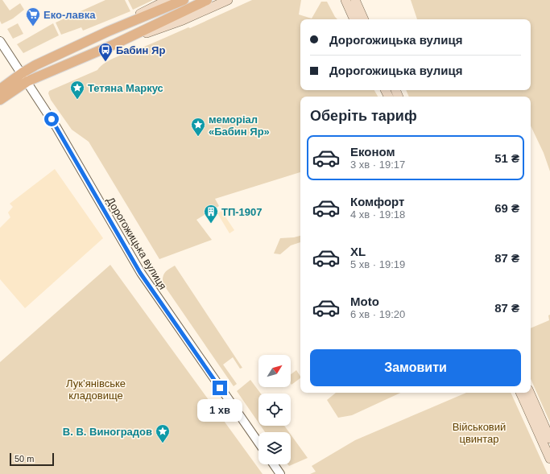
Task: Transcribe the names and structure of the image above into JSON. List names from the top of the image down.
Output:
{
  "streets": {
    "street": ["Дорогожицька вулиця"]
  },
  "parks": ["Лукʼянівське кладовище", "Військовий цвинтар"],
  "places": {
    "supermarket": ["Еко-лавка"],
    "bus stop": ["Бабин Яр"],
    "place": ["Тетяна Маркус", "меморіал «Бабин Яр»", "В. В. Виноградов"],
    "building": ["ТП-1907"]
  },
  "scale_bar": "50 m",
  "north": "top right",
  "page": {
    "banner": ["Дорогожицька вулиця", "Дорогожицька вулиця"],
    "heading": "Оберіть тариф",
    "list": [
      {
        "name": "Економ",
        "note": "3 хв · 19:17",
        "value": "51 ₴"
      },
      {
        "name": "Комфорт",
        "note": "4 хв · 19:18",
        "value": "69 ₴"
      },
      {
        "name": "XL",
        "note": "5 хв · 19:19",
        "value": "87 ₴"
      },
      {
        "name": "Moto",
        "note": "6 хв · 19:20",
        "value": "87 ₴"
      }
    ],
    "buttons": "Замовити",
    "bubble": "1 хв",
    "scale": "50 m"
  }
}
